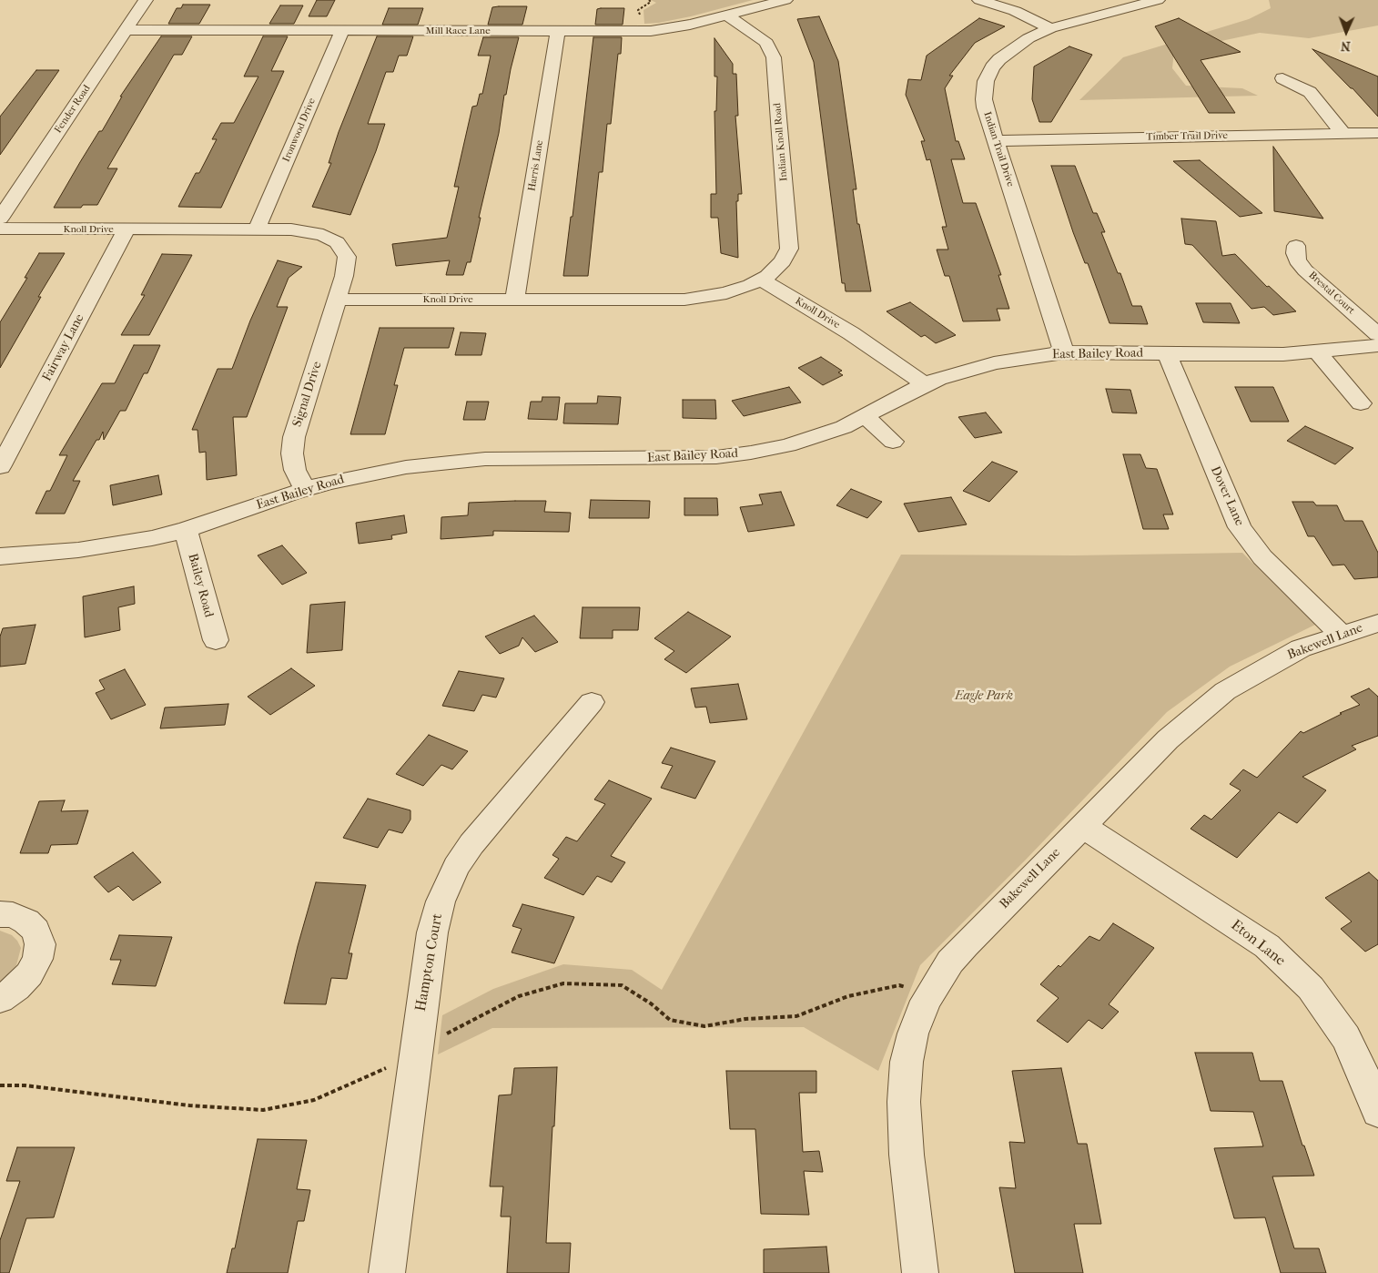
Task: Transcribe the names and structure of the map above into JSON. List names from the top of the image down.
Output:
{
  "streets": {
    "street": [
      "Mill Race Lane",
      "Fender Road",
      "Ironwood Drive",
      "Timber Trail Drive",
      "Indian Knoll Road",
      "Indian Trail Drive",
      "Harris Lane",
      "Knoll Drive",
      "Brestal Court",
      "Fairway Lane",
      "East Bailey Road",
      "Signal Drive",
      "Dover Lane",
      "Bailey Road",
      "Bakewell Lane",
      "Eton Lane",
      "Hampton Court"
    ]
  },
  "crossings": [
    ["Mill Race Lane", "Fender Road"],
    ["Mill Race Lane", "Ironwood Drive"],
    ["Mill Race Lane", "Indian Knoll Road"],
    ["Mill Race Lane", "Harris Lane"],
    ["Ironwood Drive", "Knoll Drive"],
    ["Timber Trail Drive", "Indian Trail Drive"],
    ["Indian Knoll Road", "Knoll Drive"],
    ["Indian Trail Drive", "East Bailey Road"],
    ["Harris Lane", "Knoll Drive"],
    ["Knoll Drive", "Fairway Lane"],
    ["Knoll Drive", "East Bailey Road"],
    ["Knoll Drive", "Signal Drive"],
    ["East Bailey Road", "Signal Drive"],
    ["East Bailey Road", "Dover Lane"],
    ["East Bailey Road", "Bailey Road"],
    ["Dover Lane", "Bakewell Lane"],
    ["Bakewell Lane", "Eton Lane"]
  ],
  "parks": ["Eagle Park"],
  "north": "bottom"
}
